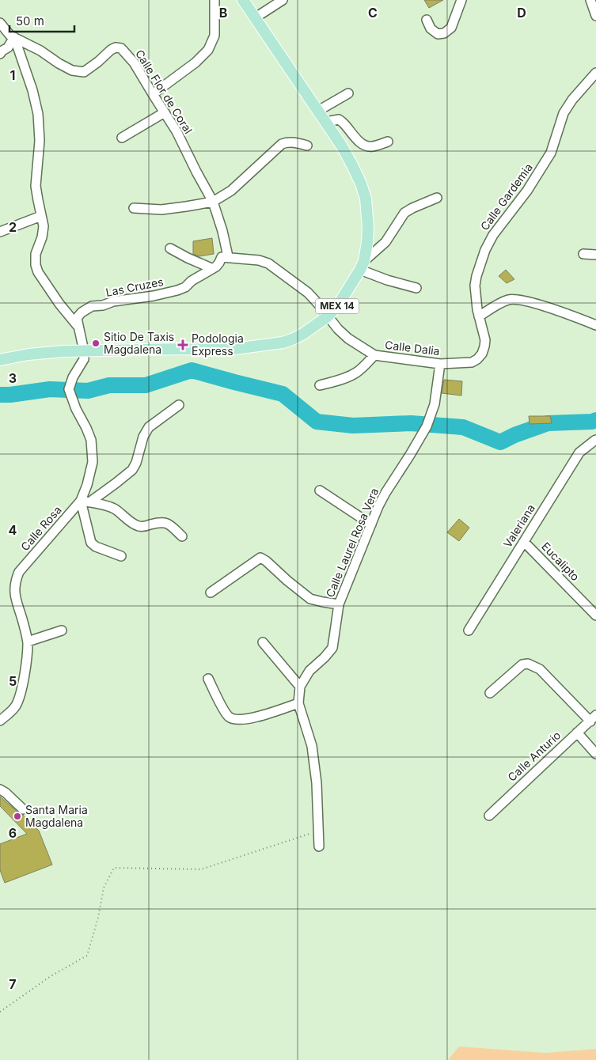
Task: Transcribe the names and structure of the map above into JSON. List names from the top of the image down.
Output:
{
  "streets": {
    "main road": ["MEX 14"],
    "street": [
      "Calle Flor de Coral",
      "Calle Gardemia",
      "Las Cruzes",
      "Calle Dalia",
      "Valeriana",
      "Calle Rosa",
      "Calle Laurel Rosa Vera",
      "Eucalipto",
      "Calle Anturio"
    ]
  },
  "crossings": [
    ["Calle Flor de Coral", "Las Cruzes"],
    ["Calle Flor de Coral", "Calle Dalia"],
    ["Calle Gardemia", "Calle Dalia"],
    ["Las Cruzes", "Calle Dalia"],
    ["MEX 14", "Calle Dalia"],
    ["MEX 14", "Calle Rosa"],
    ["Calle Dalia", "Calle Laurel Rosa Vera"],
    ["Valeriana", "Eucalipto"]
  ],
  "places": {
    "other": ["Sitio De Taxis Magdalena", "Santa Maria Magdalena"],
    "health": ["Podologia Express"]
  },
  "scale_bar": "50 m",
  "grid": {
    "columns": ["B", "C", "D"],
    "rows": [
      "1",
      "2",
      "3",
      "4",
      "5",
      "6",
      "7"
    ]
  }
}
